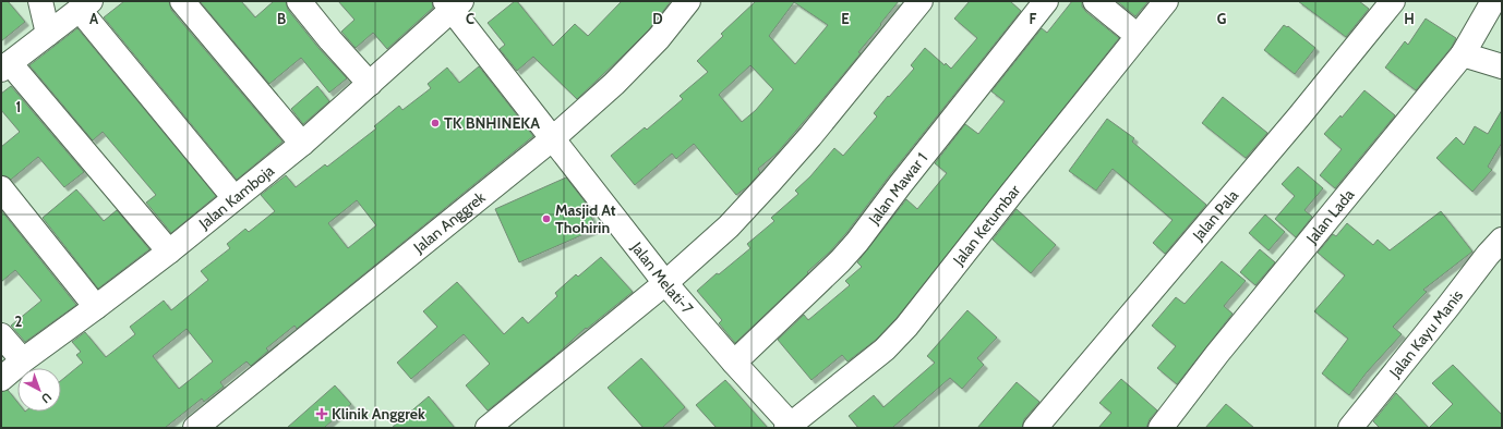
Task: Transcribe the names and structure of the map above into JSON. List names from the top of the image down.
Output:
{
  "streets": {
    "street": [
      "Jalan Mawar 1",
      "Jalan Kamboja",
      "Jalan Pala",
      "Jalan Lada",
      "Jalan Anggrek",
      "Jalan Ketumbar",
      "Jalan Melati-7",
      "Jalan Kayu Manis"
    ]
  },
  "crossings": [
    ["Jalan Mawar 1", "Jalan Melati-7"],
    ["Jalan Kamboja", "Jalan Melati-7"],
    ["Jalan Anggrek", "Jalan Melati-7"],
    ["Jalan Ketumbar", "Jalan Melati-7"]
  ],
  "places": {
    "other": ["TK BNHINEKA", "Masjid At Thohirin"],
    "health": ["Klinik Anggrek"]
  },
  "north": "bottom right",
  "grid": {
    "columns": [
      "A",
      "B",
      "C",
      "D",
      "E",
      "F",
      "G",
      "H"
    ],
    "rows": ["1", "2"]
  }
}
